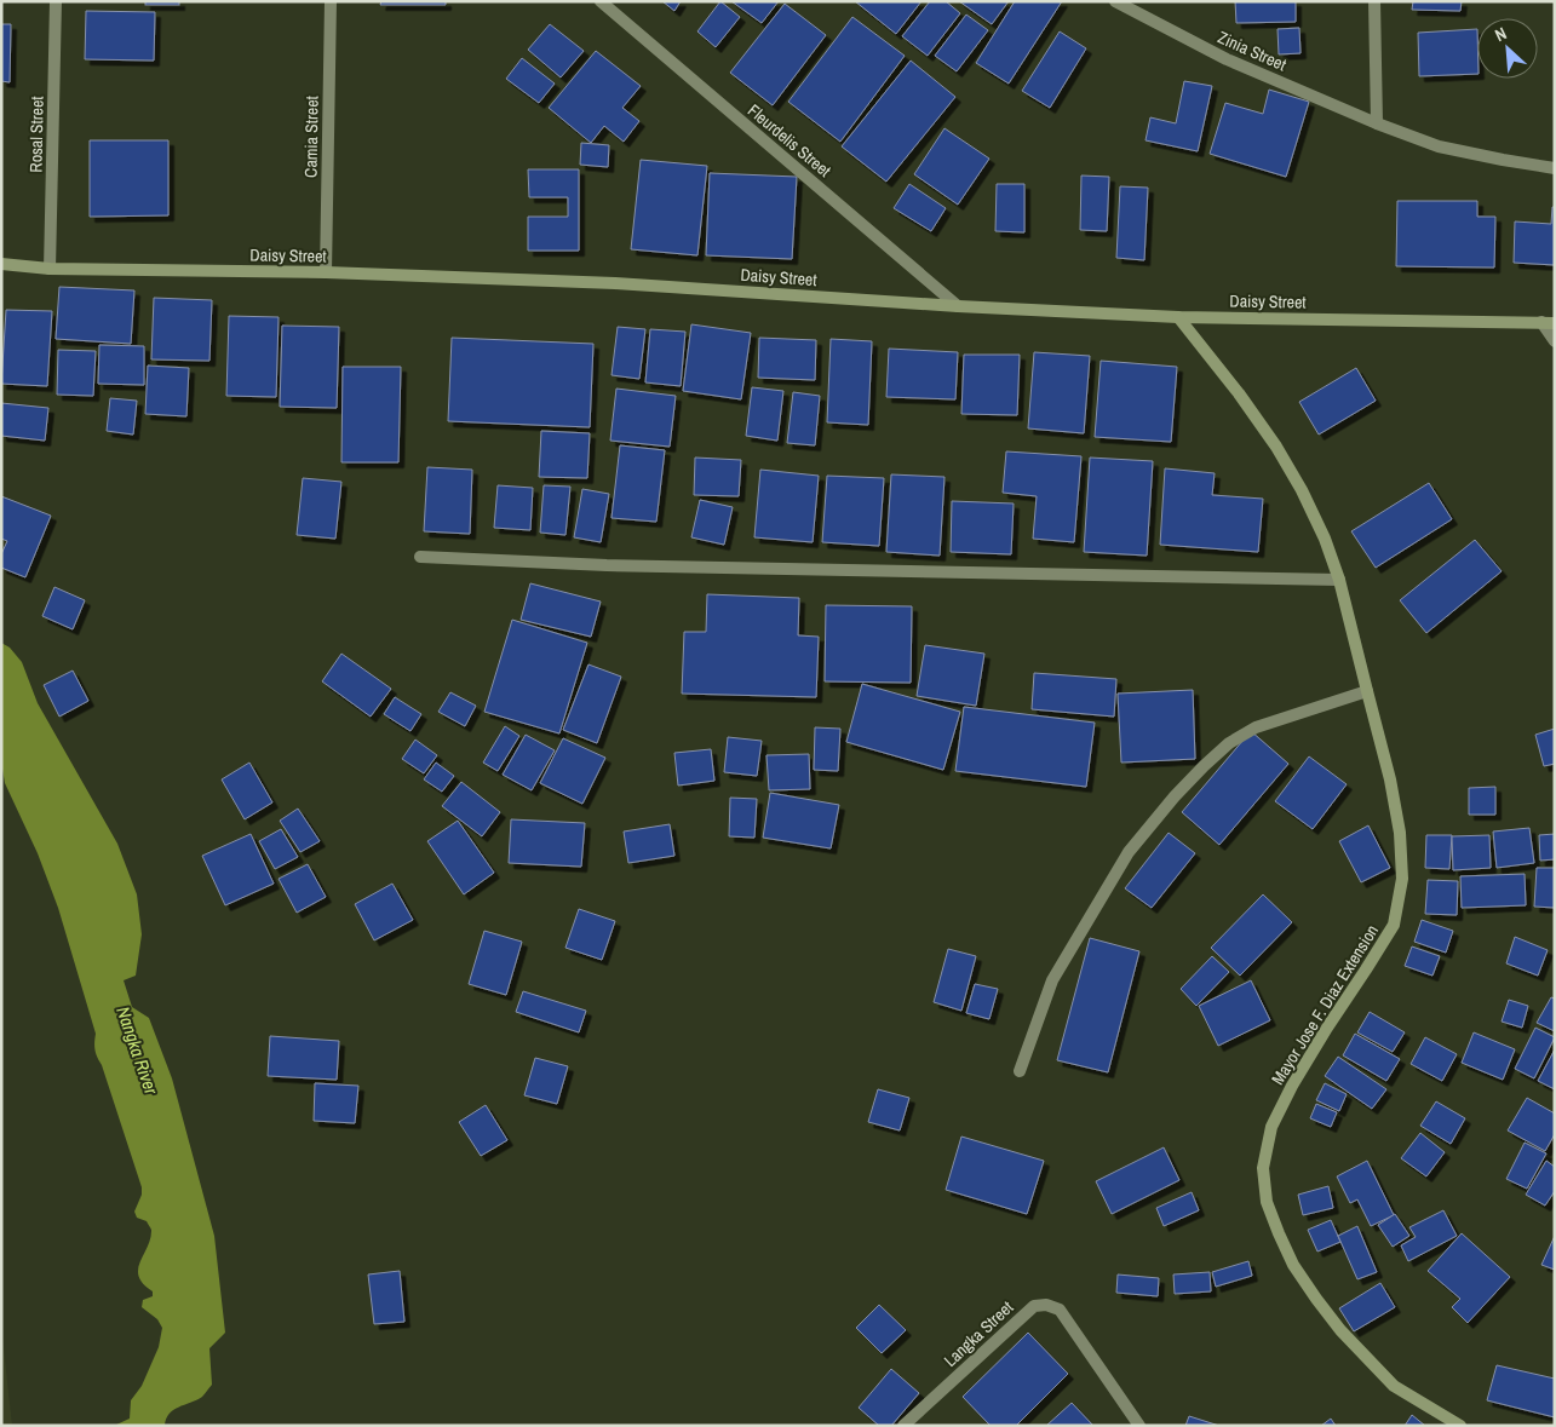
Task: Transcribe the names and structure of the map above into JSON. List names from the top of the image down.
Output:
{
  "streets": {
    "street": [
      "Zinia Street",
      "Rosal Street",
      "Camia Street",
      "Fleurdelis Street",
      "Daisy Street",
      "Mayor Jose F. Diaz Extension",
      "Langka Street"
    ]
  },
  "crossings": [
    ["Rosal Street", "Daisy Street"],
    ["Camia Street", "Daisy Street"],
    ["Fleurdelis Street", "Daisy Street"],
    ["Daisy Street", "Mayor Jose F. Diaz Extension"]
  ],
  "water": ["Nangka River"],
  "north": "top left"
}
